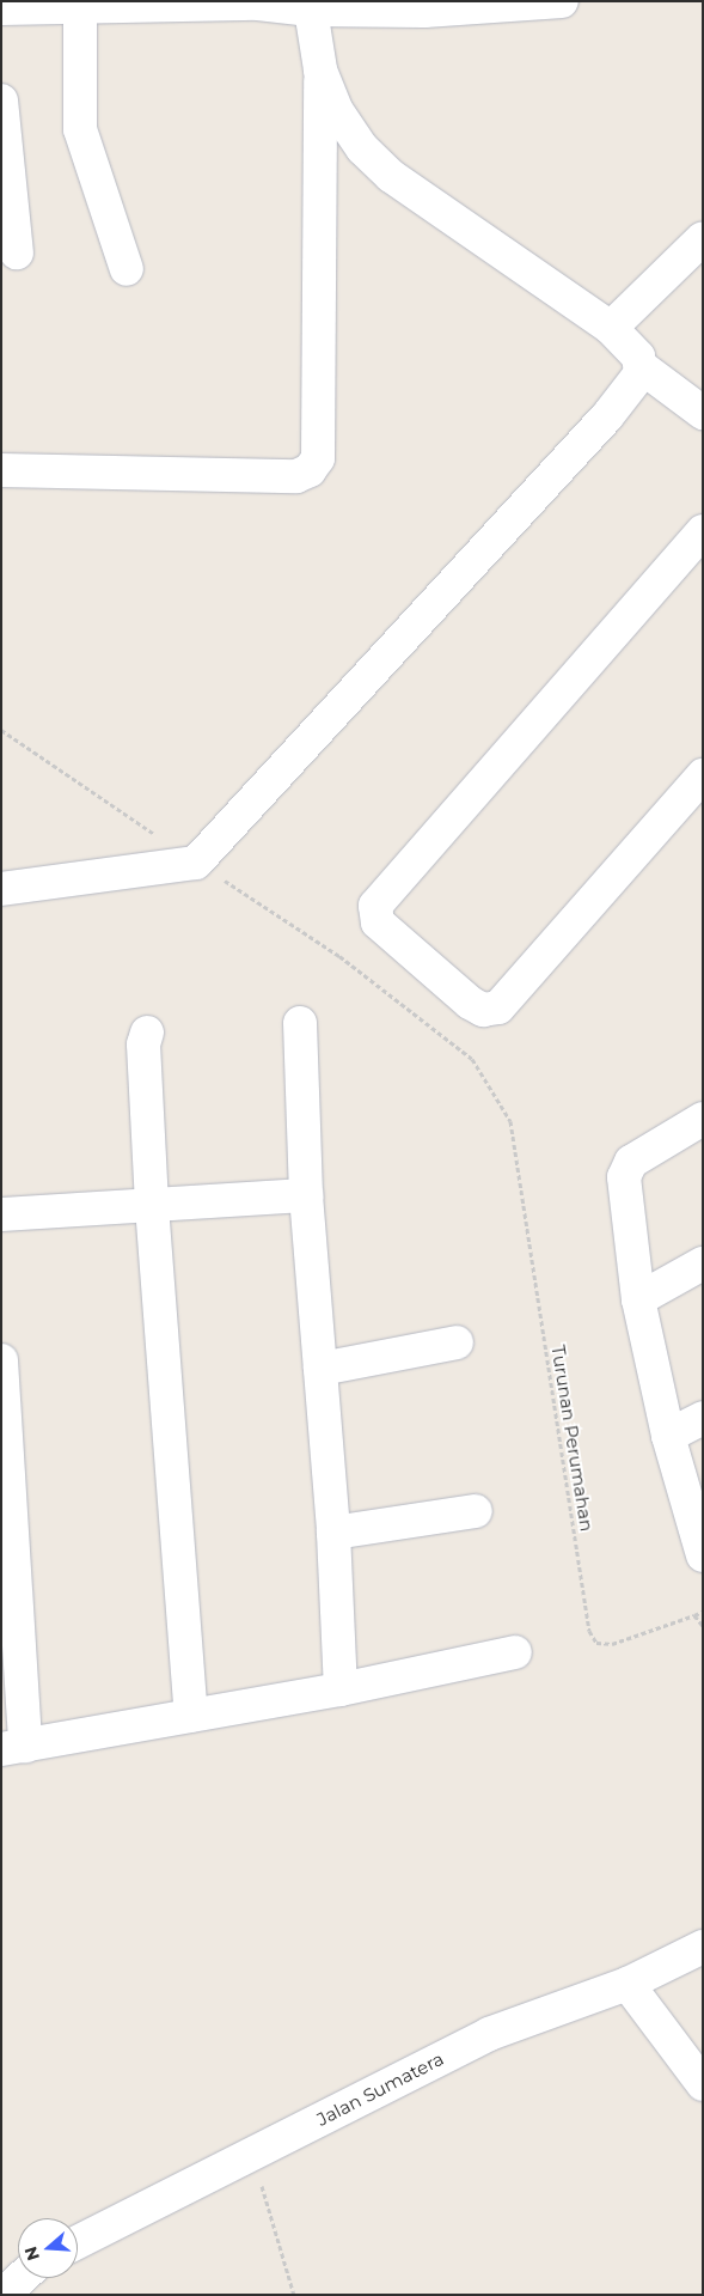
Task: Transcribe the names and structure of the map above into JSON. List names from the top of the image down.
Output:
{
  "streets": {
    "street": ["Jalan Sumatera"],
    "path": ["Turunan Perumahan"]
  },
  "north": "left"
}
